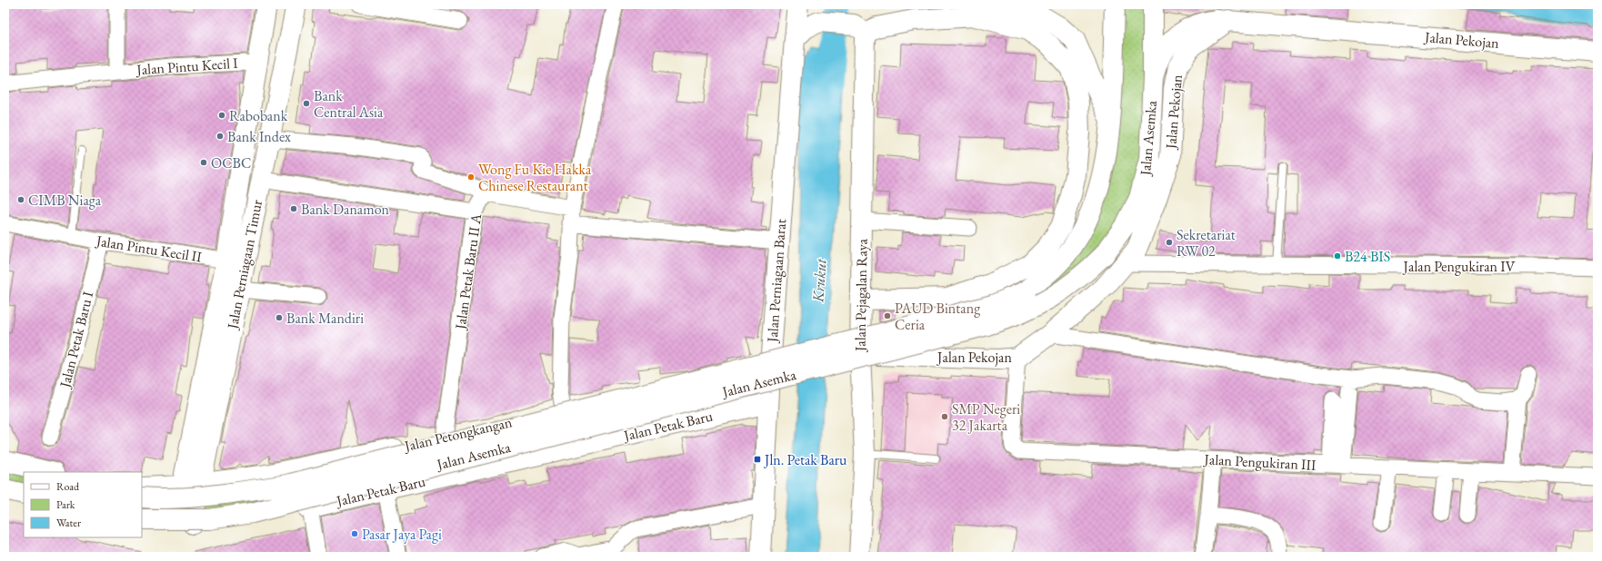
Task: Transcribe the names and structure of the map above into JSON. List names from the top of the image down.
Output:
{
  "streets": {
    "street": [
      "Jalan Pekojan",
      "Jalan Pintu Kecil I",
      "Jalan Asemka",
      "Jalan Pintu Kecil II",
      "Jalan Perniagaan Timur",
      "Jalan Pengukiran IV",
      "Jalan Petak Baru II A",
      "Jalan Perniagaan Barat",
      "Jalan Pejagalan Raya",
      "Jalan Petak Baru I",
      "Jalan Petak Baru",
      "Jalan Petongkangan",
      "Jalan Pengukiran III"
    ]
  },
  "crossings": [
    ["Jalan Pekojan", "Jalan Pengukiran IV"],
    ["Jalan Pekojan", "Jalan Pejagalan Raya"],
    ["Jalan Pekojan", "Jalan Pengukiran III"],
    ["Jalan Pintu Kecil I", "Jalan Perniagaan Timur"],
    ["Jalan Pintu Kecil II", "Jalan Perniagaan Timur"],
    ["Jalan Pintu Kecil II", "Jalan Petak Baru I"],
    ["Jalan Perniagaan Timur", "Jalan Petak Baru"],
    ["Jalan Perniagaan Timur", "Jalan Petongkangan"],
    ["Jalan Petak Baru II A", "Jalan Petongkangan"],
    ["Jalan Perniagaan Barat", "Jalan Petak Baru"],
    ["Jalan Perniagaan Barat", "Jalan Petongkangan"]
  ],
  "water": ["Krukut"],
  "places": {
    "other": [
      "Bank Central Asia",
      "Rabobank",
      "Bank Index",
      "OCBC",
      "Wong Fu Kie Hakka Chinese Restaurant",
      "CIMB Niaga",
      "Bank Danamon",
      "Sekretariat RW 02",
      "B24 BIS",
      "PAUD Bintang Ceria",
      "Bank Mandiri",
      "SMP Negeri 32 Jakarta",
      "Pasar Jaya Pagi"
    ],
    "transit": ["Jln. Petak Baru"]
  },
  "legend": ["Road", "Park", "Water"]
}
